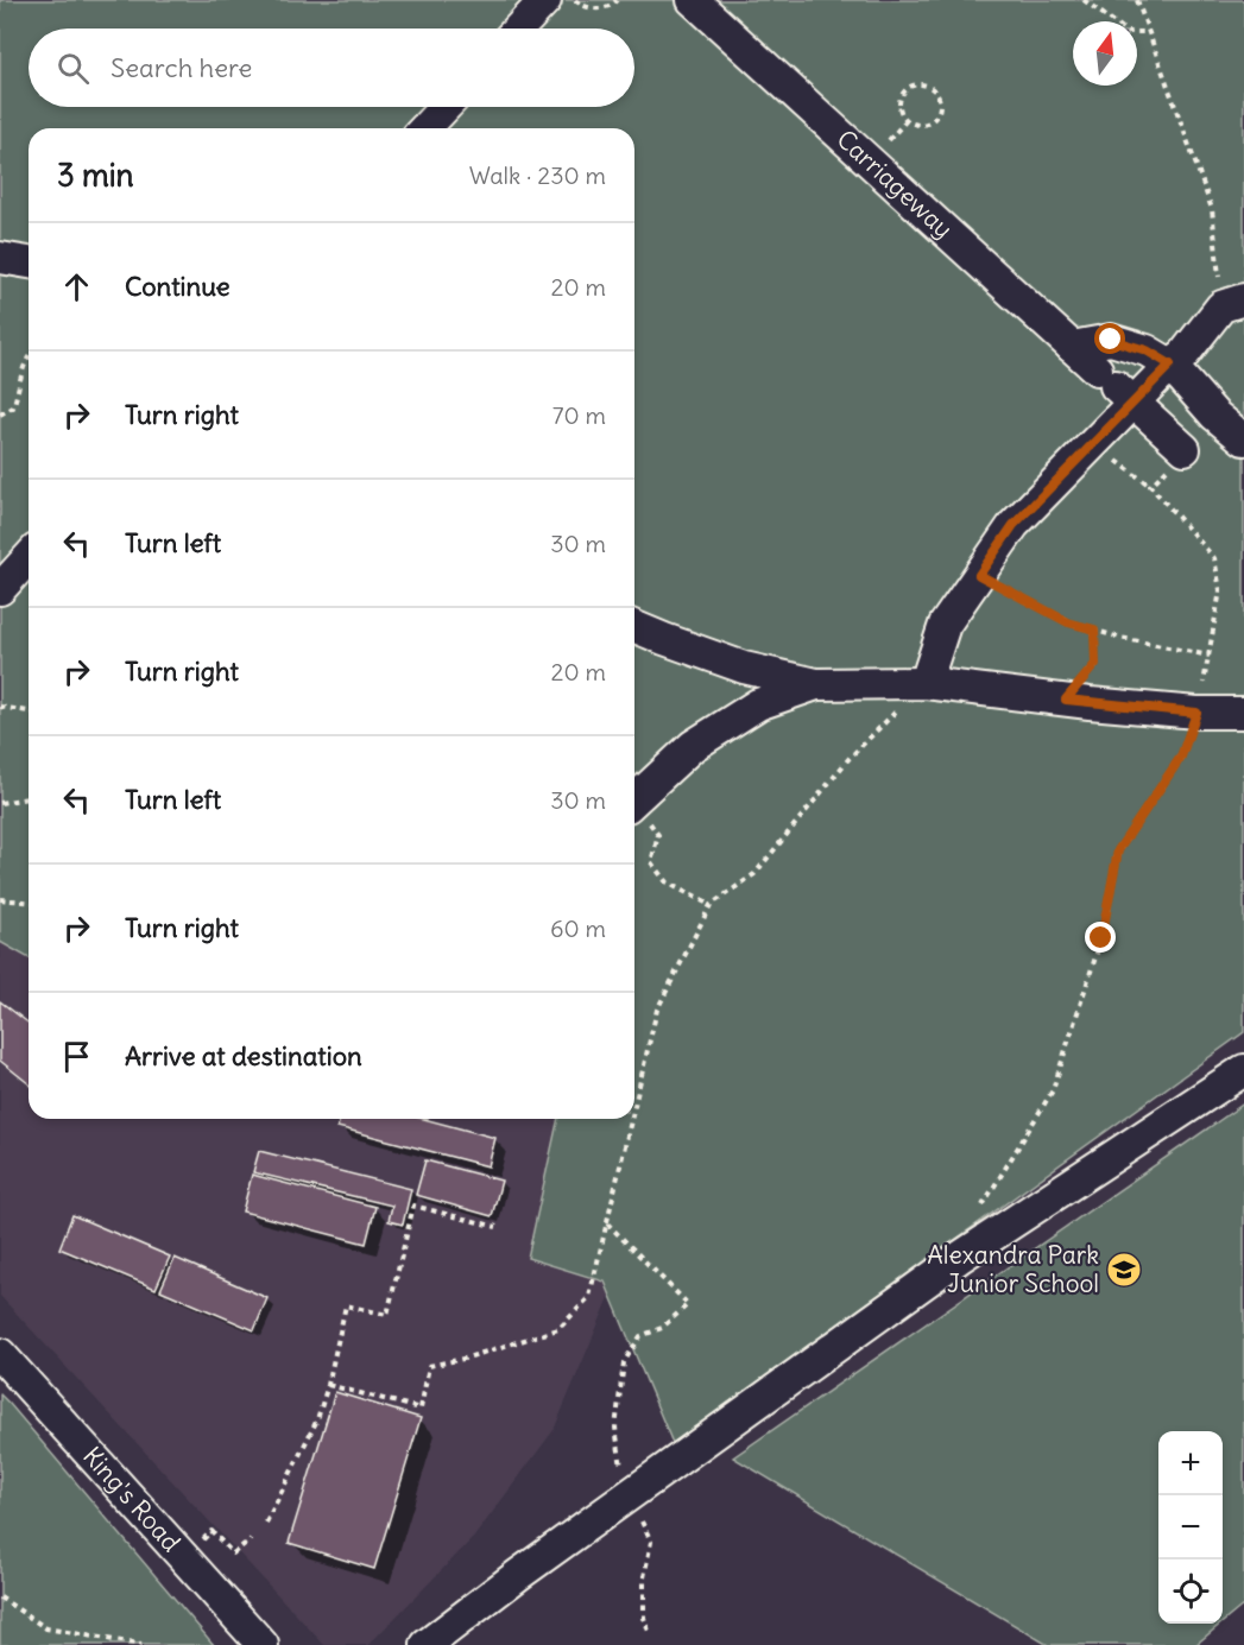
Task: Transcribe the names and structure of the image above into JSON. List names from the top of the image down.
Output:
{
  "streets": {
    "street": ["Carriageway", "King's Road"]
  },
  "places": {
    "school or university": ["Alexandra Park Junior School"]
  },
  "north": "top",
  "page": {
    "search": "Search here",
    "heading": ["3 min", "Walk · 230 m"],
    "list": [
      ["Continue", "20 m"],
      ["Turn right", "70 m"],
      ["Turn left", "30 m"],
      ["Turn right", "20 m"],
      ["Turn left", "30 m"],
      ["Turn right", "60 m"],
      "Arrive at destination"
    ],
    "map_buttons": ["+", "−"]
  }
}
